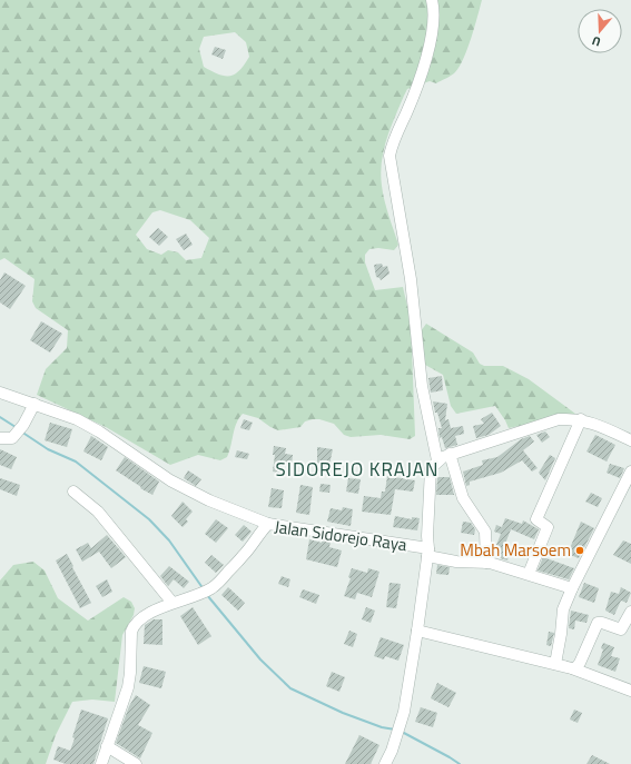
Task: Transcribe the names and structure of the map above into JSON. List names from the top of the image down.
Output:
{
  "streets": {
    "street": ["Jalan Sidorejo Raya"]
  },
  "districts": ["SIDOREJO KRAJAN"],
  "places": ["Mbah Marsoem"],
  "north": "bottom"
}
